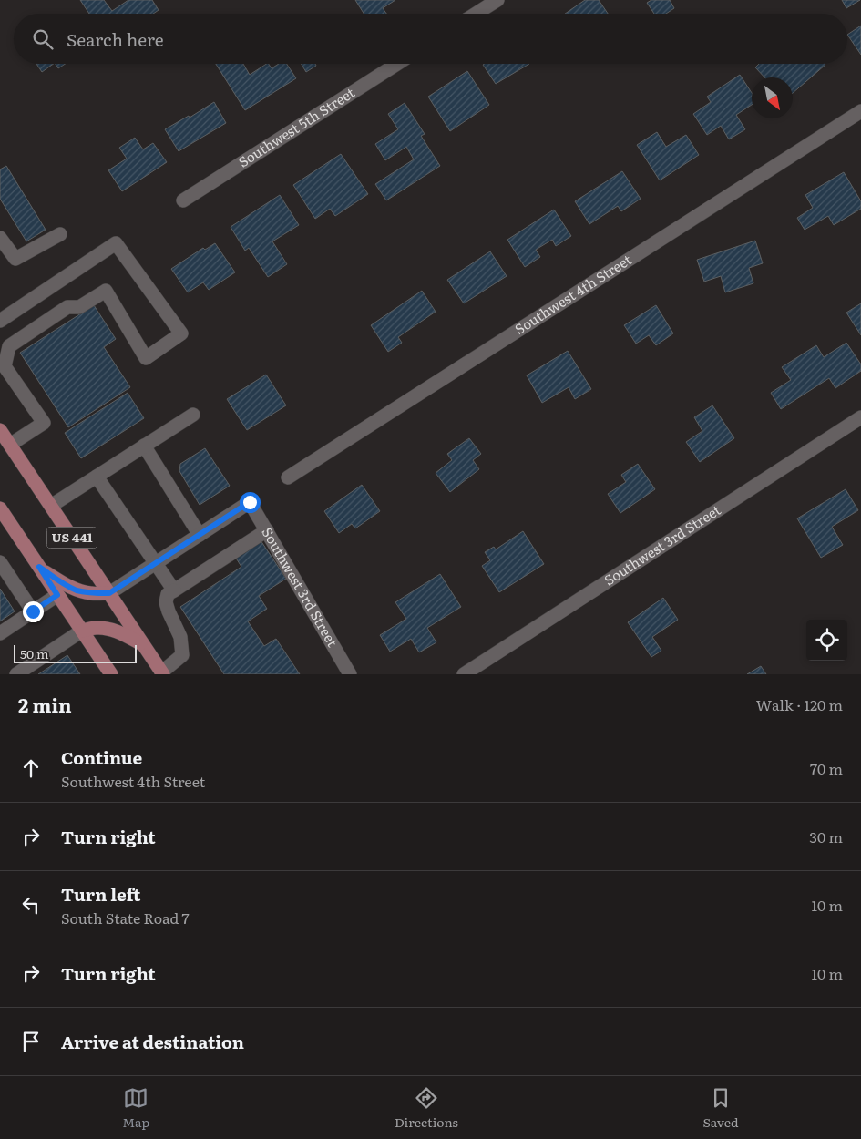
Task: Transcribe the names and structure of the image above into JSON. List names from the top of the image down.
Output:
{
  "streets": {
    "main road": ["US 441"],
    "street": ["Southwest 5th Street", "Southwest 4th Street", "Southwest 3rd Street"]
  },
  "scale_bar": "50 m",
  "north": "bottom right",
  "page": {
    "search": "Search here",
    "scale": "50 m",
    "heading": ["2 min", "Walk · 120 m"],
    "list": [
      ["Continue", "Southwest 4th Street", "70 m"],
      ["Turn right", "30 m"],
      ["Turn left", "South State Road 7", "10 m"],
      ["Turn right", "10 m"],
      "Arrive at destination"
    ],
    "nav": ["Map", "Directions", "Saved"]
  }
}
